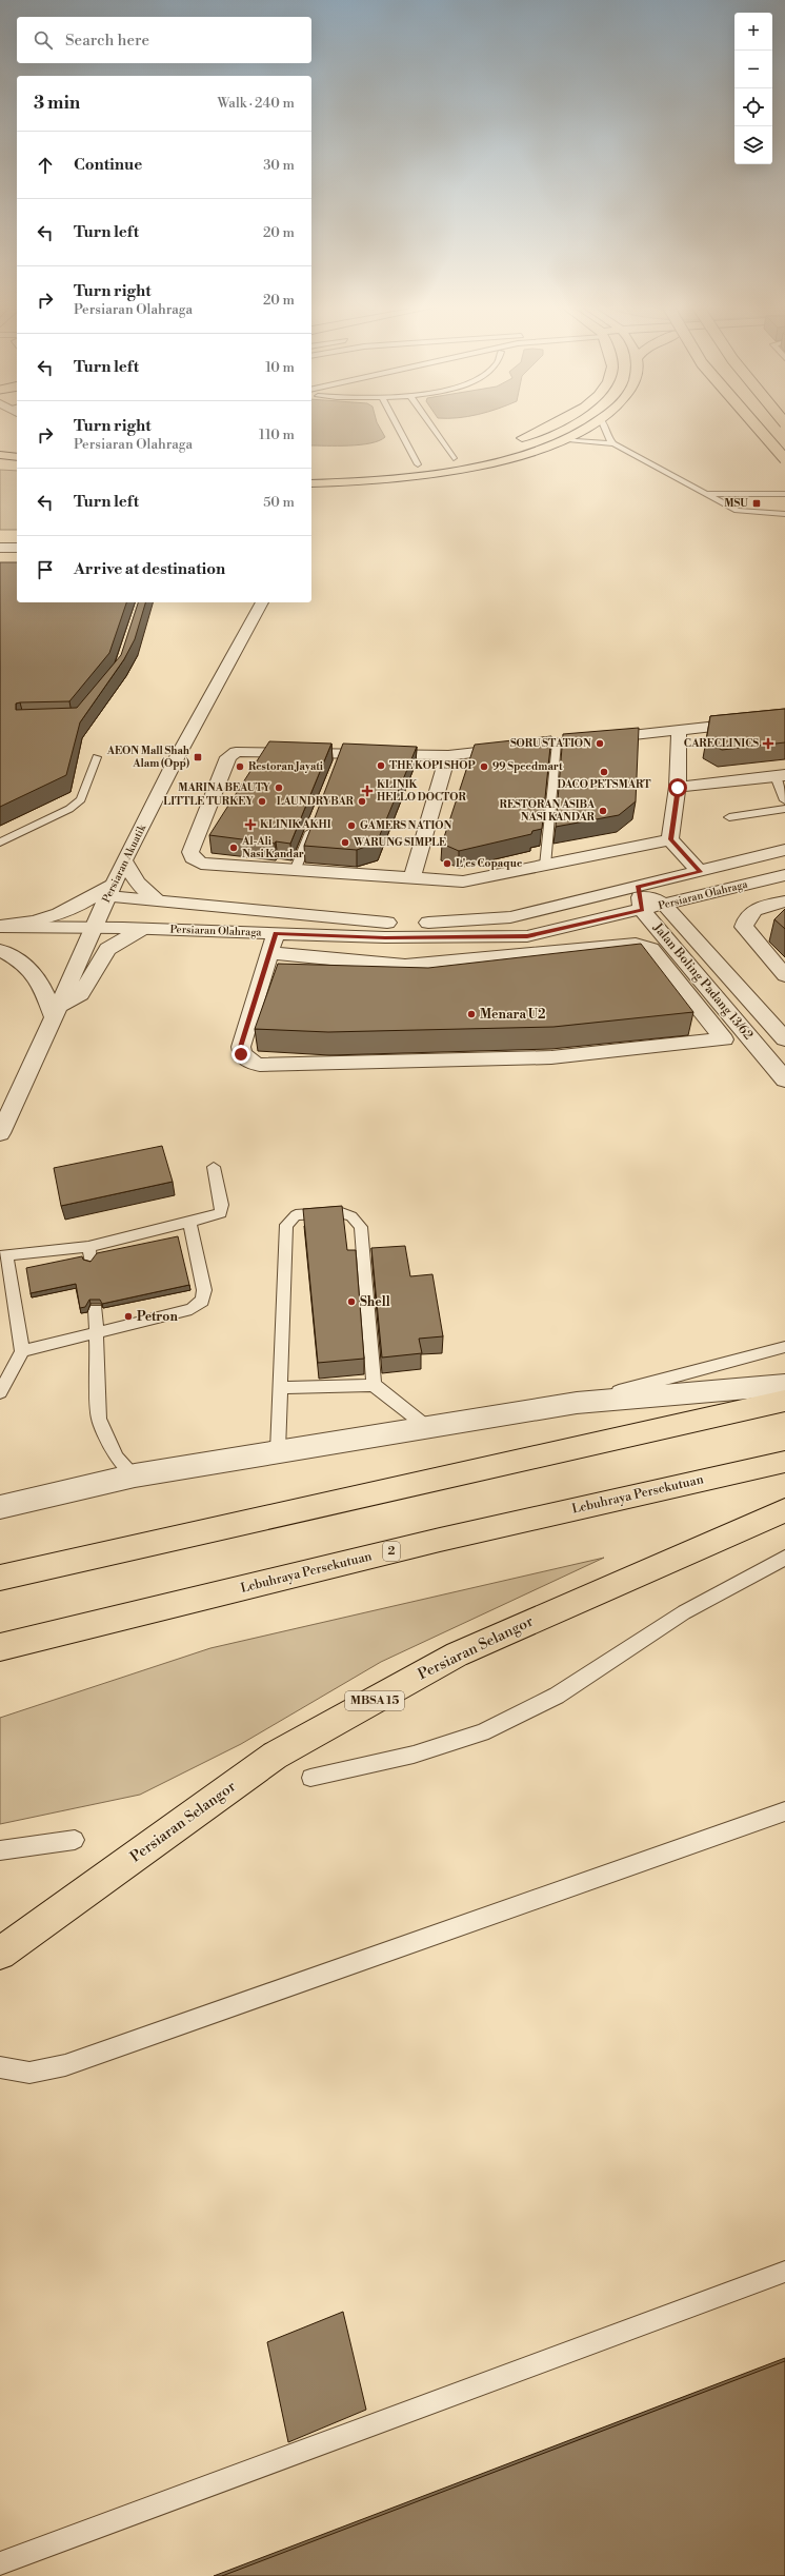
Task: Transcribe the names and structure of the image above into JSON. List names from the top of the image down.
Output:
{
  "streets": {
    "main road": [
      "Lebuhraya Persekutuan",
      "2",
      "Persiaran Selangor",
      "MBSA 15"
    ],
    "street": ["Persiaran Akuatik", "Persiaran Olahraga", "Jalan Boling Padang 13/62"]
  },
  "crossings": [
    ["Persiaran Akuatik", "Persiaran Olahraga"],
    ["Persiaran Olahraga", "Jalan Boling Padang 13/62"]
  ],
  "places": {
    "transit": ["MSU", "AEON Mall Shah Alam (Opp)"],
    "other": [
      "SORU STATION",
      "THE KOPI SHOP",
      "Restoran Jayati",
      "99 Speedmart",
      "DACO PETSMART",
      "MARINA BEAUTY",
      "LITTLE TURKEY",
      "LAUNDRYBAR",
      "RESTORAN ASIBA NASI KANDAR",
      "GAMERS NATION",
      "WARUNG SIMPLE",
      "Al-Ali Nasi Kandar",
      "L'es Copaque",
      "Menara U2",
      "Shell",
      "Petron"
    ],
    "health": ["CARECLINICS", "KLINIK HELLO DOCTOR", "KLINIK AKHI"]
  },
  "page": {
    "map_buttons": ["+", "−"],
    "search": "Search here",
    "heading": ["3 min", "Walk · 240 m"],
    "list": [
      ["Continue", "30 m"],
      ["Turn left", "20 m"],
      ["Turn right", "Persiaran Olahraga", "20 m"],
      ["Turn left", "10 m"],
      ["Turn right", "Persiaran Olahraga", "110 m"],
      ["Turn left", "50 m"],
      "Arrive at destination"
    ]
  }
}
